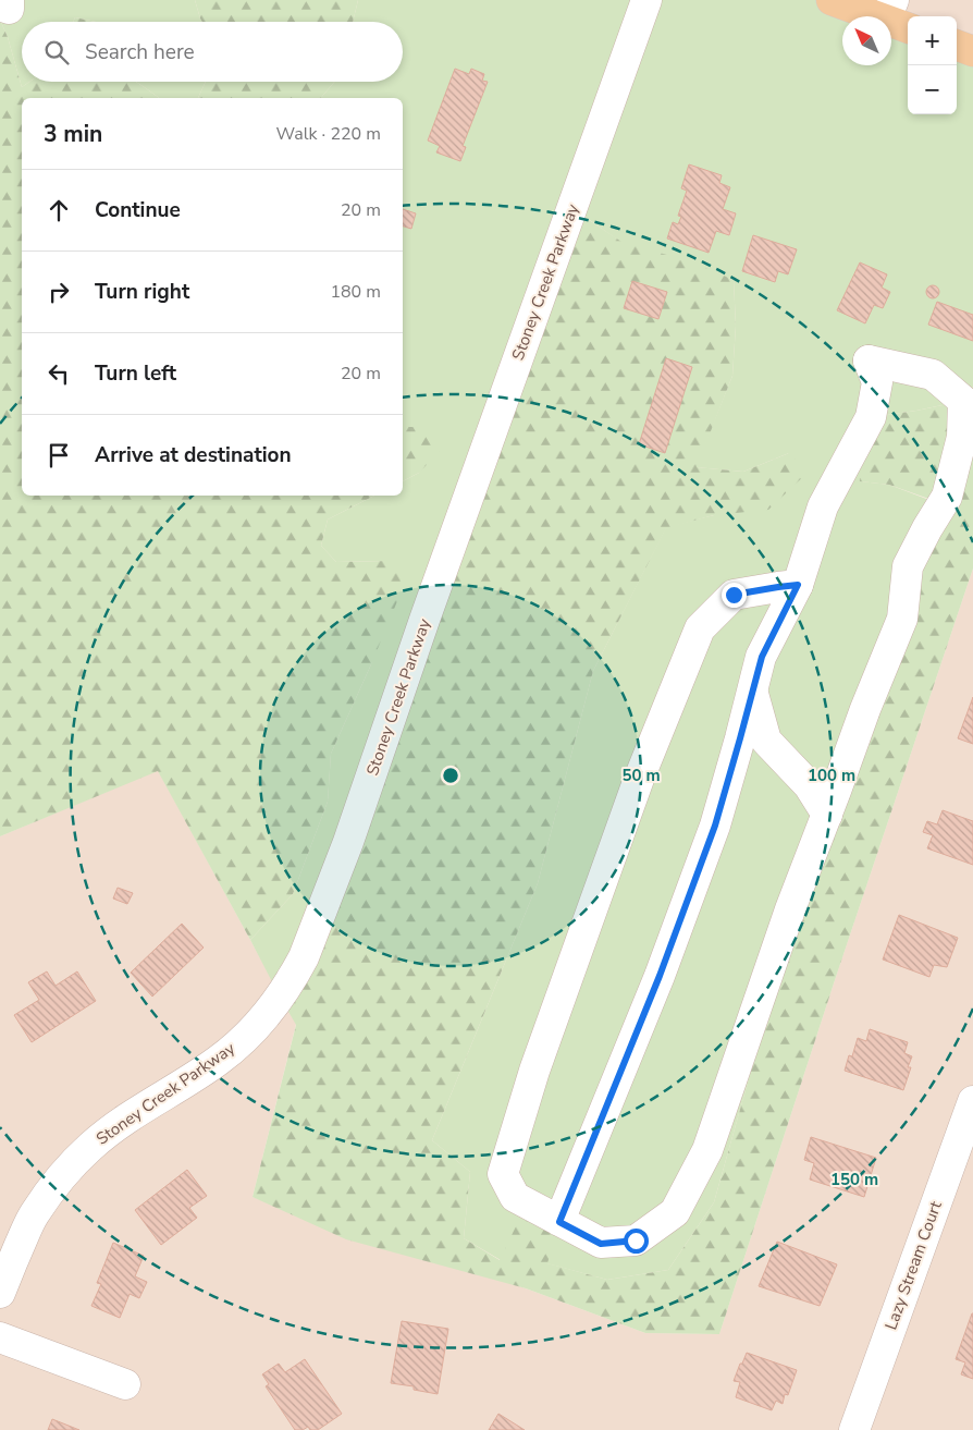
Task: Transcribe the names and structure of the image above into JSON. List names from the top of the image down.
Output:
{
  "streets": {
    "street": ["Stoney Creek Parkway", "Lazy Stream Court"]
  },
  "north": "top left",
  "page": {
    "map_buttons": ["+", "−"],
    "search": "Search here",
    "heading": ["3 min", "Walk · 220 m"],
    "list": [
      ["Continue", "20 m"],
      ["Turn right", "180 m"],
      ["Turn left", "20 m"],
      "Arrive at destination"
    ]
  },
  "rings": ["50 m", "100 m", "150 m"]
}
